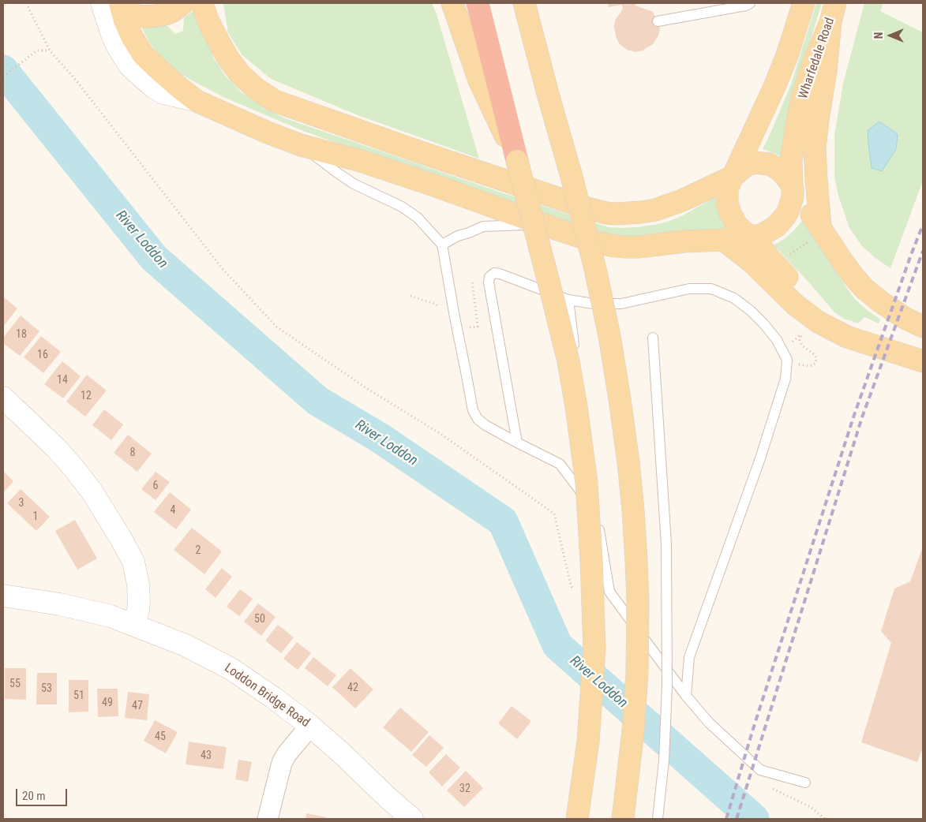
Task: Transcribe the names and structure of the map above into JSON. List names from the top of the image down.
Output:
{
  "streets": {
    "main road": ["Wharfedale Road"],
    "street": ["Loddon Bridge Road"]
  },
  "water": ["River Loddon"],
  "house_numbers": [
    "18",
    "16",
    "14",
    "12",
    "8",
    "6",
    "3",
    "4",
    "1",
    "2",
    "50",
    "55",
    "42",
    "53",
    "51",
    "49",
    "47",
    "45",
    "43",
    "32"
  ],
  "scale_bar": "20 m",
  "north": "left"
}
